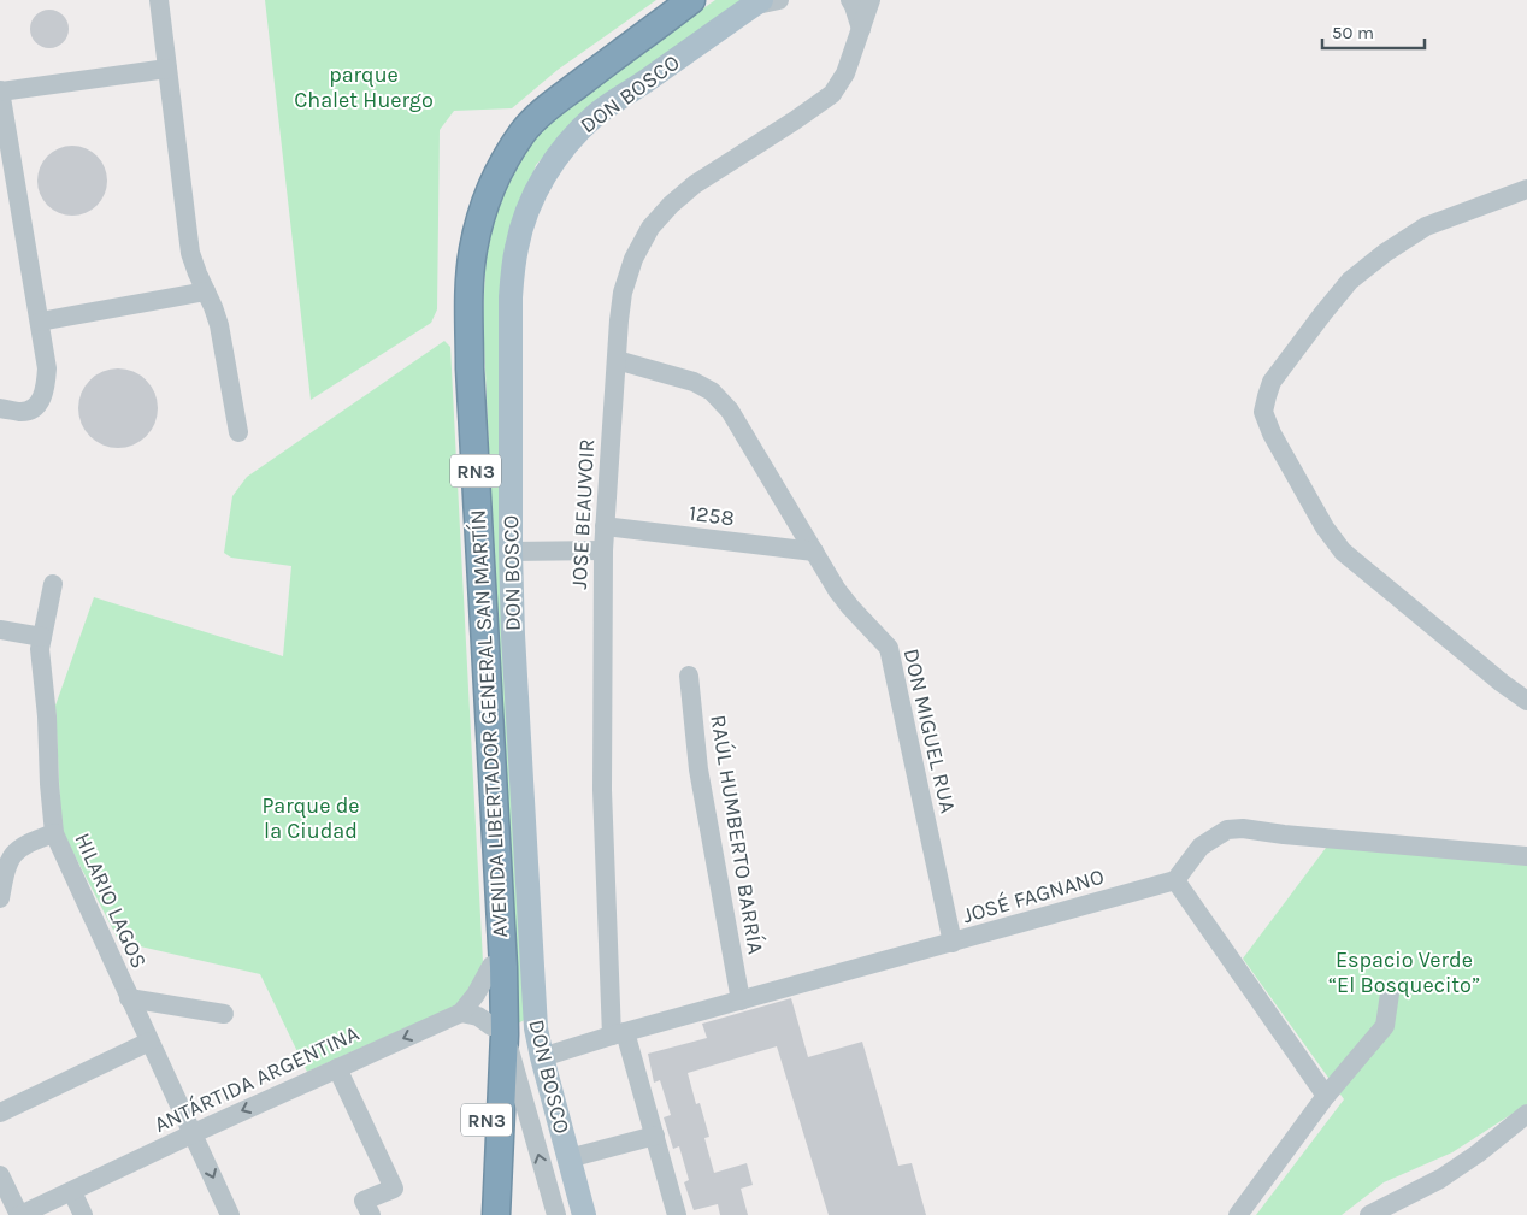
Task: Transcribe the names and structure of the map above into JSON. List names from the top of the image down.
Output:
{
  "streets": {
    "highway": ["RN3", "AVENIDA LIBERTADOR GENERAL SAN MARTÍN"],
    "main road": ["DON BOSCO"],
    "street": [
      "JOSE BEAUVOIR",
      "1258",
      "DON MIGUEL RUA",
      "RAÚL HUMBERTO BARRÍA",
      "JOSÉ FAGNANO",
      "HILARIO LAGOS",
      "ANTÁRTIDA ARGENTINA"
    ]
  },
  "crossings": [
    ["DON BOSCO", "AVENIDA LIBERTADOR GENERAL SAN MARTÍN"],
    ["DON BOSCO", "JOSÉ FAGNANO"],
    ["JOSE BEAUVOIR", "1258"],
    ["JOSE BEAUVOIR", "DON MIGUEL RUA"],
    ["JOSE BEAUVOIR", "JOSÉ FAGNANO"],
    ["1258", "DON MIGUEL RUA"],
    ["AVENIDA LIBERTADOR GENERAL SAN MARTÍN", "ANTÁRTIDA ARGENTINA"],
    ["DON MIGUEL RUA", "JOSÉ FAGNANO"],
    ["RAÚL HUMBERTO BARRÍA", "JOSÉ FAGNANO"],
    ["HILARIO LAGOS", "ANTÁRTIDA ARGENTINA"]
  ],
  "one_way": ["ANTÁRTIDA ARGENTINA"],
  "parks": ["parque Chalet Huergo", "Parque de la Ciudad", "Espacio Verde “El Bosquecito”"],
  "scale_bar": "50 m"
}
